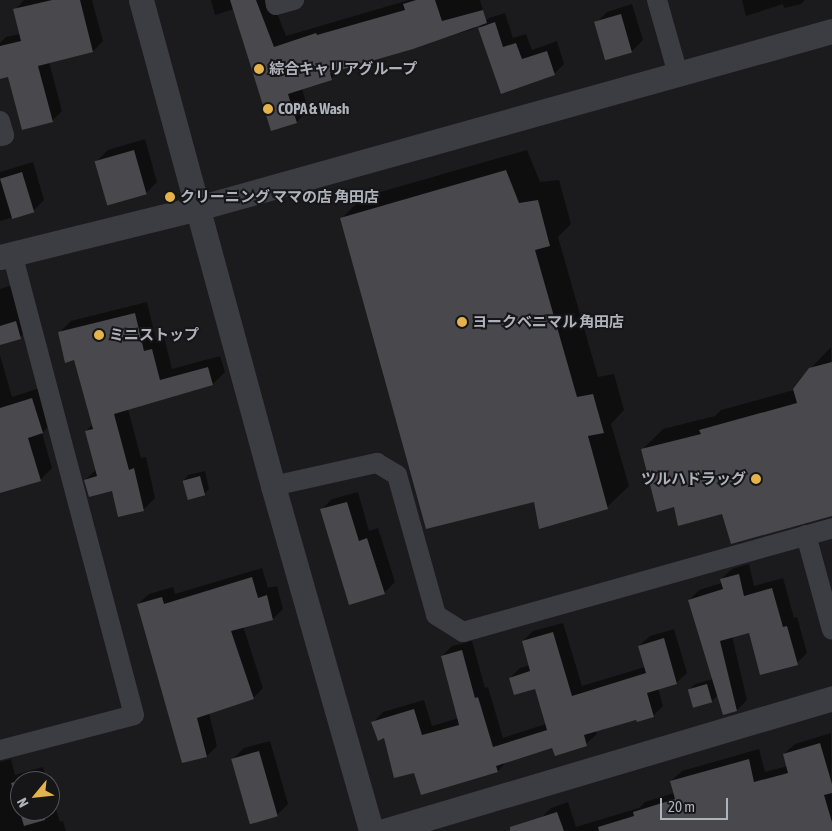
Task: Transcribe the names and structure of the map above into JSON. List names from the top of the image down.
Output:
{
  "places": [
    "綜合キャリアグループ",
    "COPA & Wash",
    "クリーニング ママの店 角田店",
    "ヨークベニマル 角田店",
    "ミニストップ",
    "ツルハドラッグ"
  ],
  "scale_bar": "20 m",
  "north": "bottom left"
}
